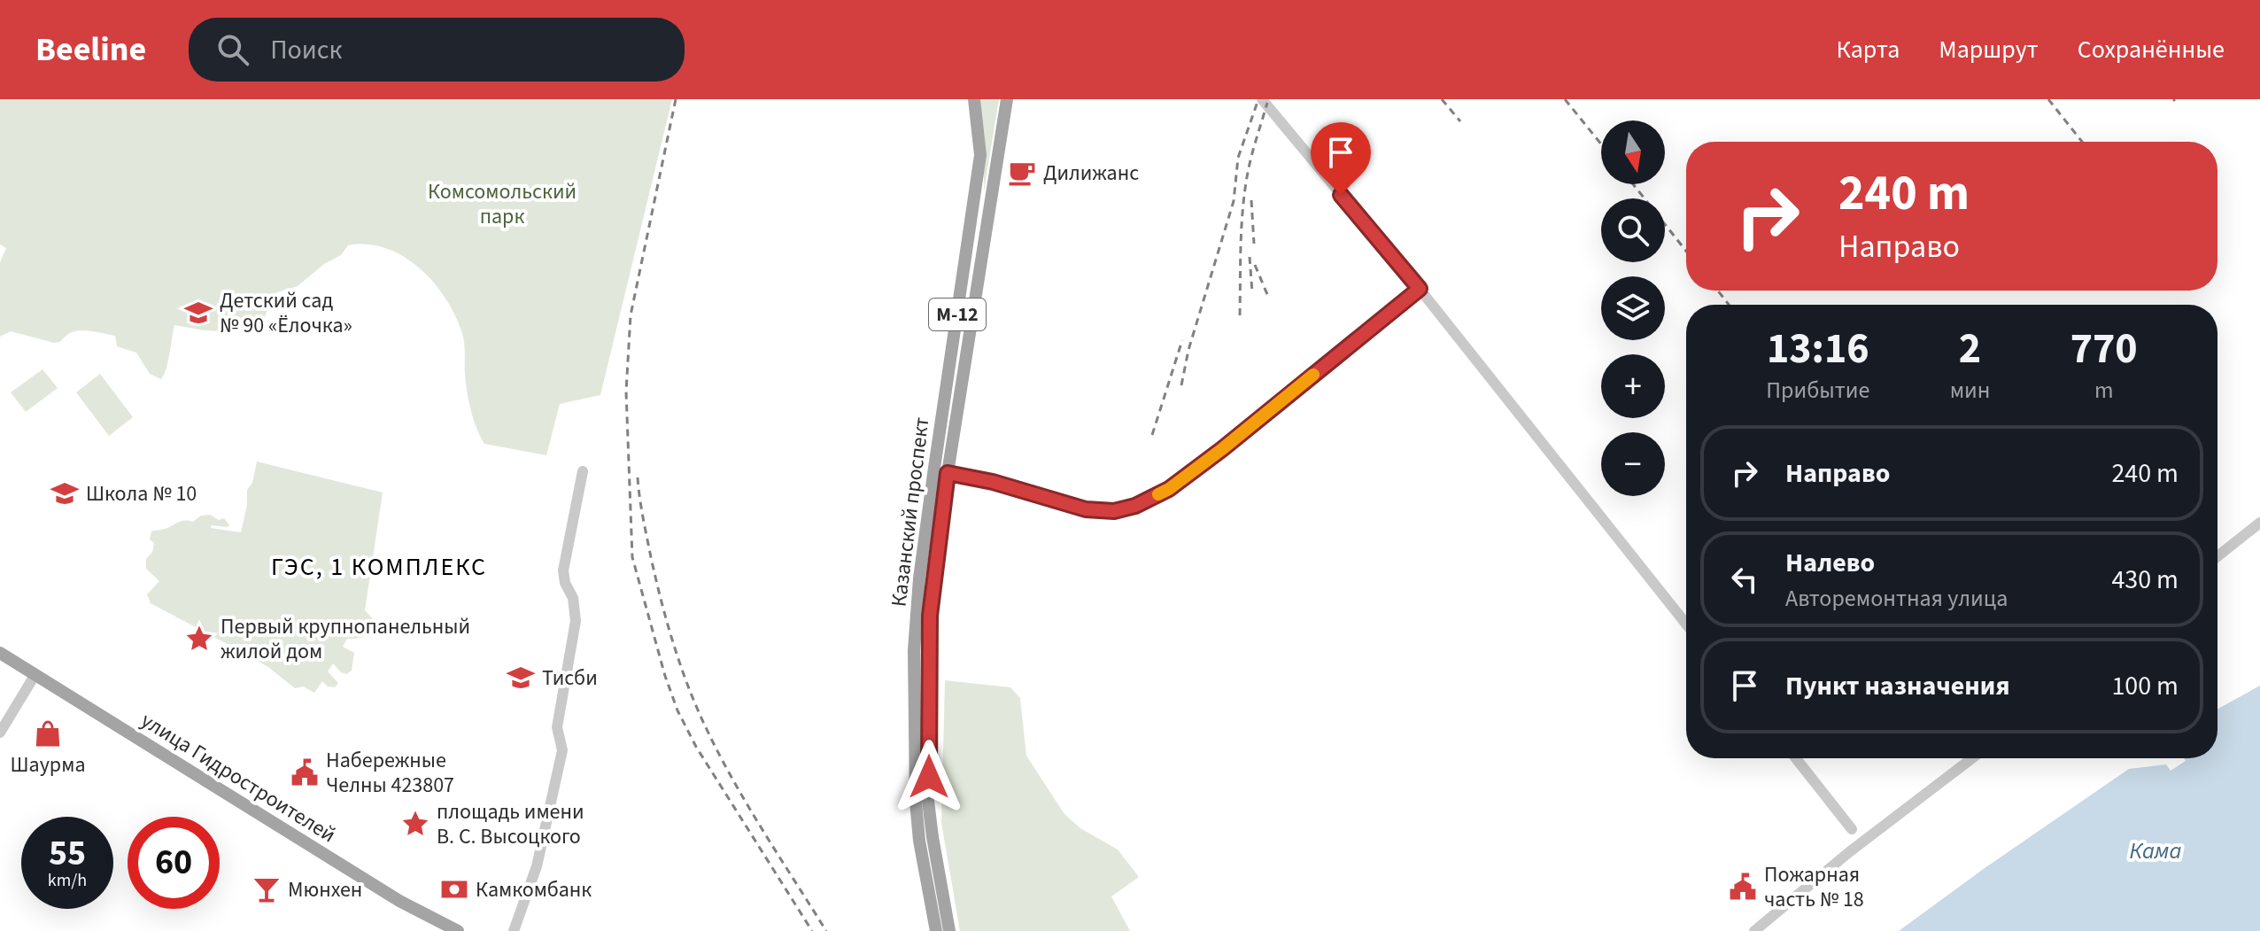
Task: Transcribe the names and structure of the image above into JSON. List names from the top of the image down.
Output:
{
  "streets": {
    "main road": ["М-12", "Казанский проспект", "улица Гидростроителей"]
  },
  "districts": ["ГЭС, 1 КОМПЛЕКС"],
  "water": ["Кама"],
  "parks": ["Комсомольский парк"],
  "places": {
    "cafe": ["Дилижанс"],
    "school or university": ["Детский сад № 90 «Ёлочка»", "Школа № 10", "Тисби"],
    "place": ["Первый крупнопанельный жилой дом", "площадь имени В. С. Высоцкого"],
    "shop": ["Шаурма"],
    "public building": ["Набережные Челны 423807", "Пожарная часть № 18"],
    "bar": ["Мюнхен"],
    "bank": ["Камкомбанк"]
  },
  "north": "bottom",
  "page": {
    "header": "Beeline",
    "search": "Поиск",
    "nav": ["Карта", "Маршрут", "Сохранённые"],
    "map_buttons": ["+", "−"],
    "turn": ["240 m", "Направо"],
    "eta": [
      "13:16",
      "Прибытие",
      "2",
      "мин",
      "770",
      "m"
    ],
    "list": [
      {
        "name": "Направо",
        "value": "240 m"
      },
      {
        "name": "Налево",
        "note": "Авторемонтная улица",
        "value": "430 m"
      },
      {
        "name": "Пункт назначения",
        "value": "100 m"
      }
    ],
    "speed": "55 km/h",
    "limit": "60"
  }
}
